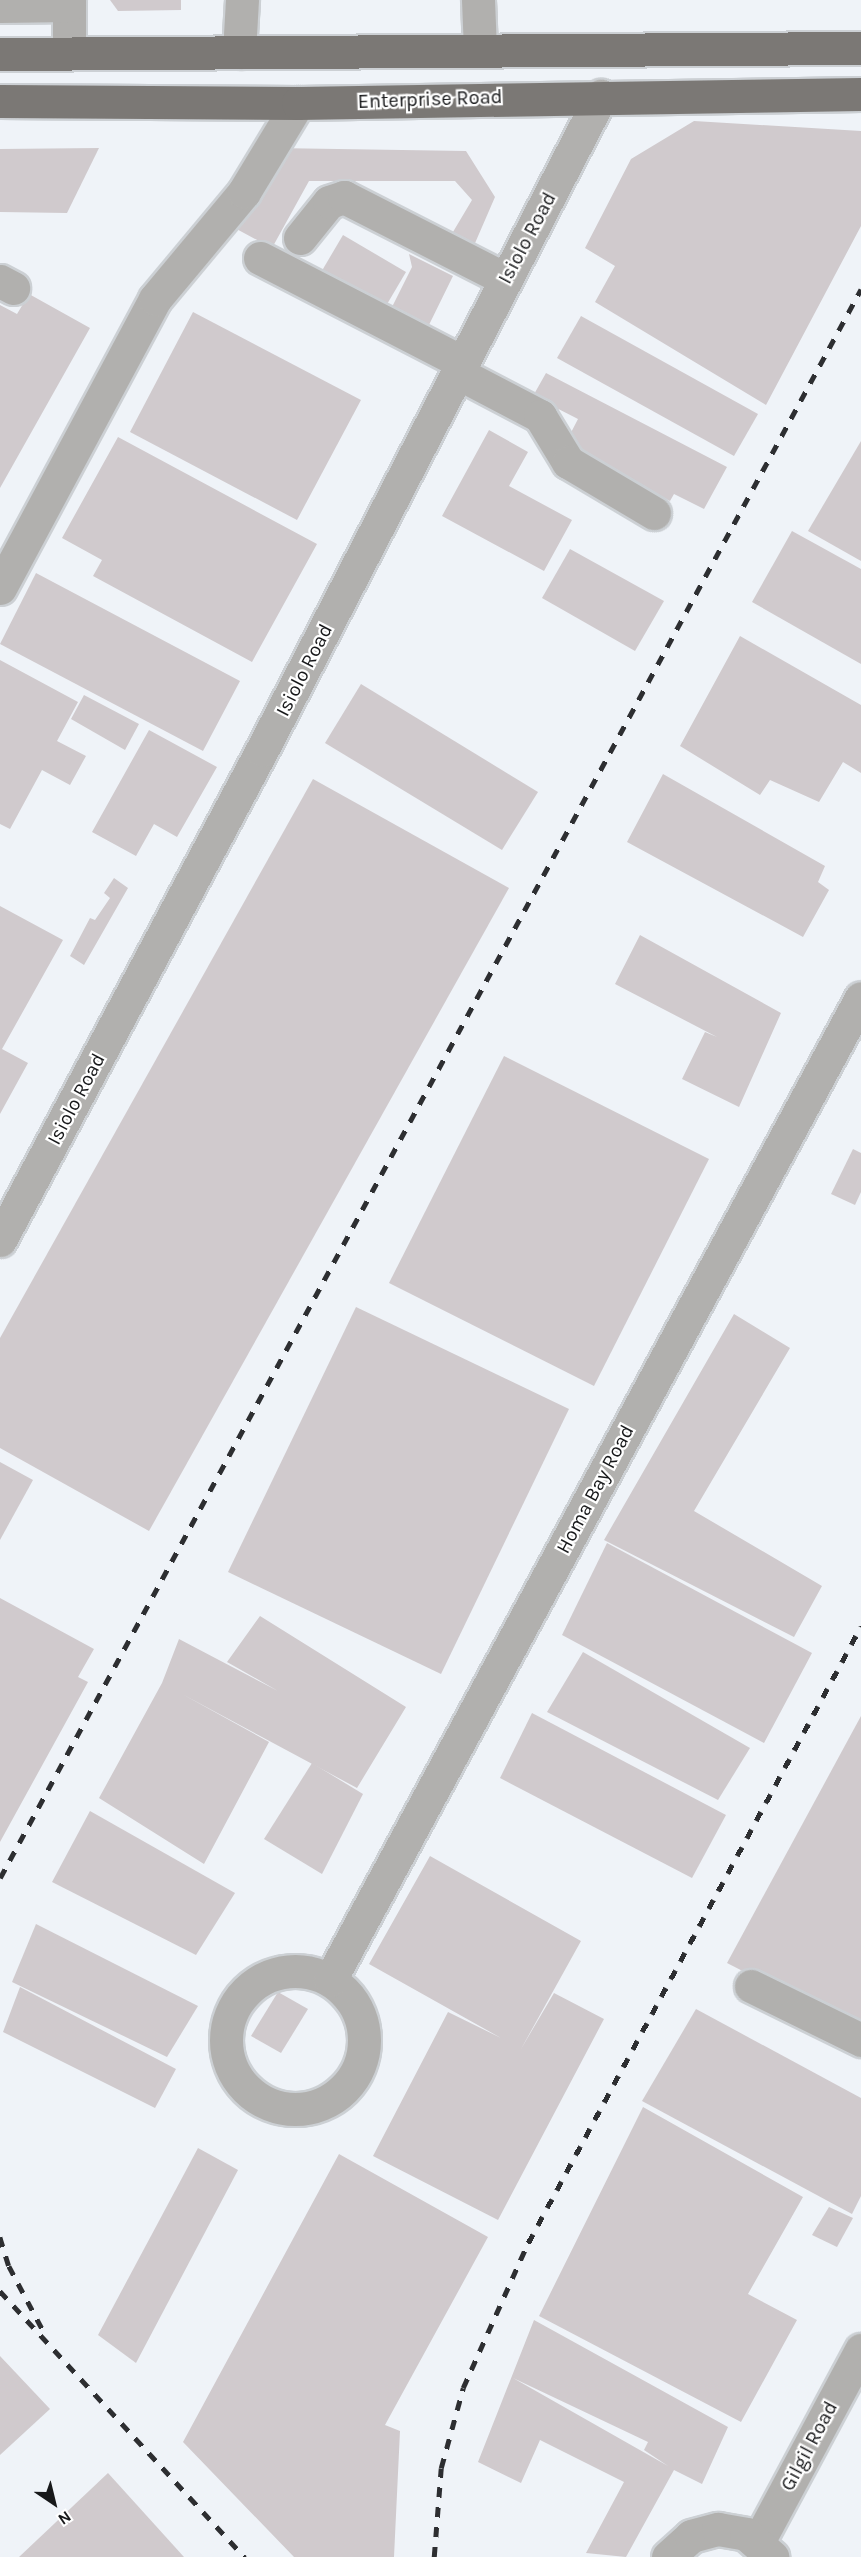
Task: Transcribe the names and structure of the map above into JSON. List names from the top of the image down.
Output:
{
  "streets": {
    "main road": ["Enterprise Road"],
    "lane": ["Isiolo Road", "Homa Bay Road", "Gilgil Road"]
  },
  "crossings": [
    ["Enterprise Road", "Isiolo Road"]
  ],
  "north": "bottom right"
}
